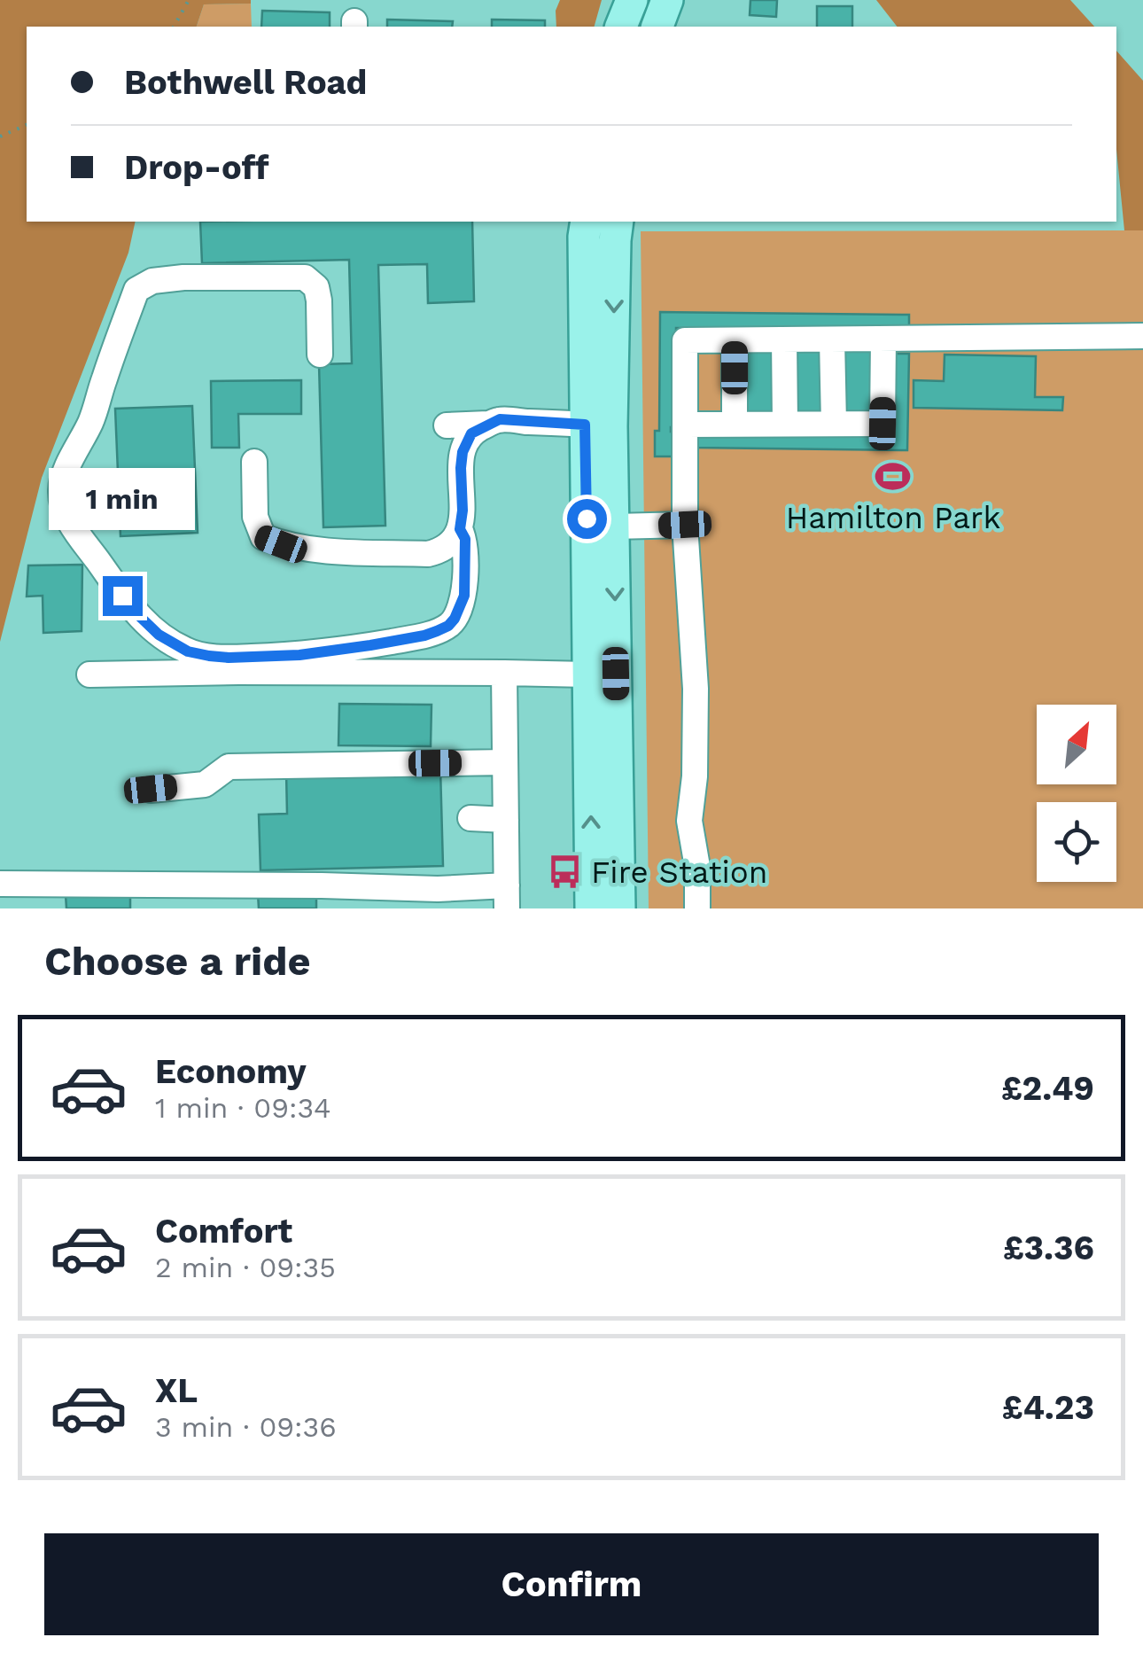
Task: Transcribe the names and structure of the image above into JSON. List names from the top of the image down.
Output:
{
  "places": {
    "sports": ["Hamilton Park"],
    "bus stop": ["Fire Station"]
  },
  "north": "top right",
  "page": {
    "banner": ["Bothwell Road", "Drop-off"],
    "bubble": "1 min",
    "heading": "Choose a ride",
    "list": [
      {
        "name": "Economy",
        "note": "1 min · 09:34",
        "value": "£2.49"
      },
      {
        "name": "Comfort",
        "note": "2 min · 09:35",
        "value": "£3.36"
      },
      {
        "name": "XL",
        "note": "3 min · 09:36",
        "value": "£4.23"
      }
    ],
    "buttons": "Confirm"
  }
}
